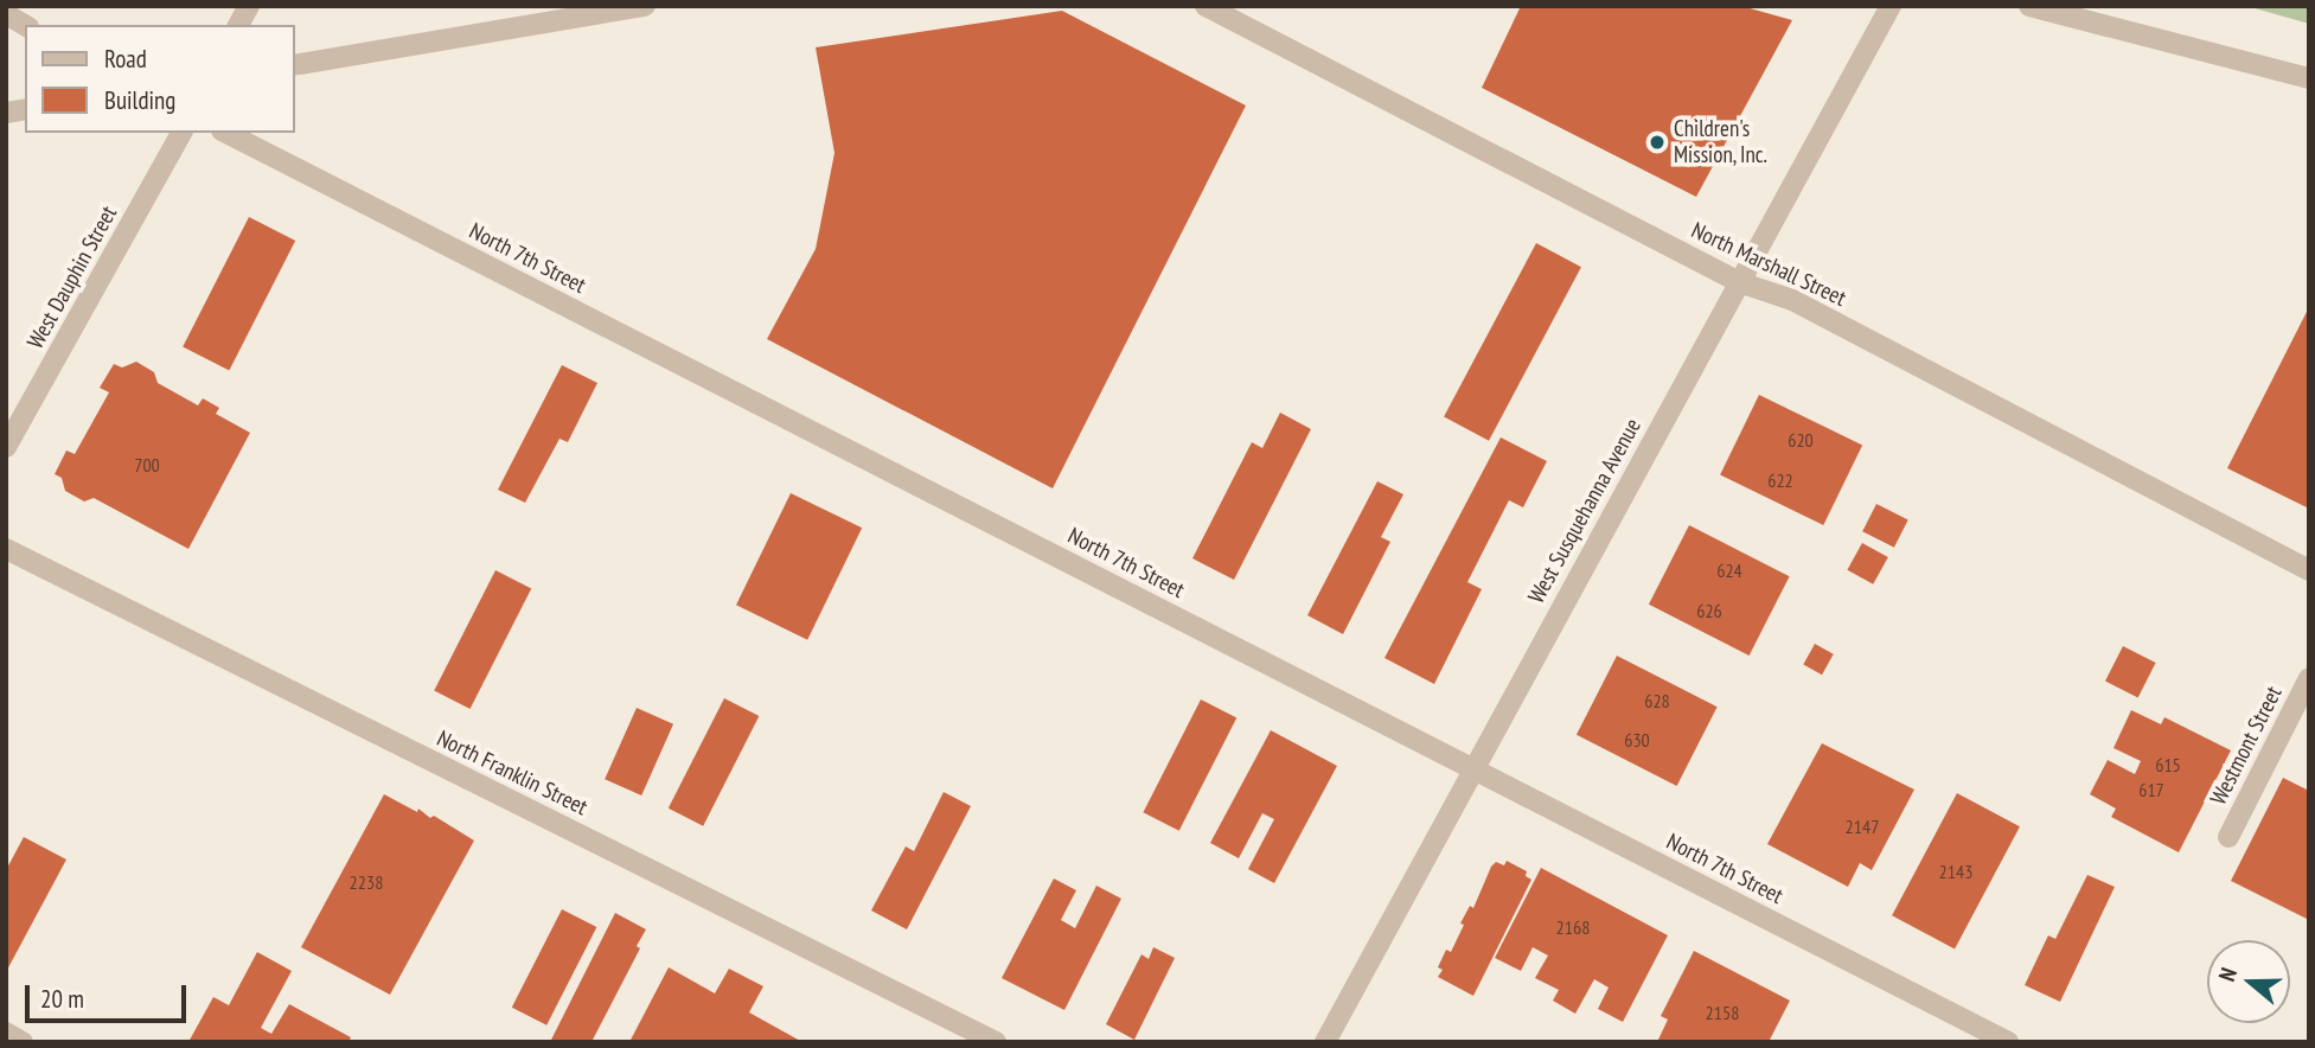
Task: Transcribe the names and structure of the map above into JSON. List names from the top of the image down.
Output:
{
  "streets": {
    "street": [
      "North 7th Street",
      "North Marshall Street",
      "West Dauphin Street",
      "West Susquehanna Avenue",
      "Westmont Street",
      "North Franklin Street"
    ]
  },
  "crossings": [
    ["North 7th Street", "West Susquehanna Avenue"],
    ["North Marshall Street", "West Susquehanna Avenue"]
  ],
  "places": ["Children's Mission, Inc."],
  "house_numbers": [
    "620",
    "700",
    "622",
    "624",
    "626",
    "628",
    "630",
    "615",
    "617",
    "2147",
    "2143",
    "2238",
    "2168",
    "2158"
  ],
  "legend": ["Road", "Building"],
  "scale_bar": "20 m",
  "north": "left"
}
